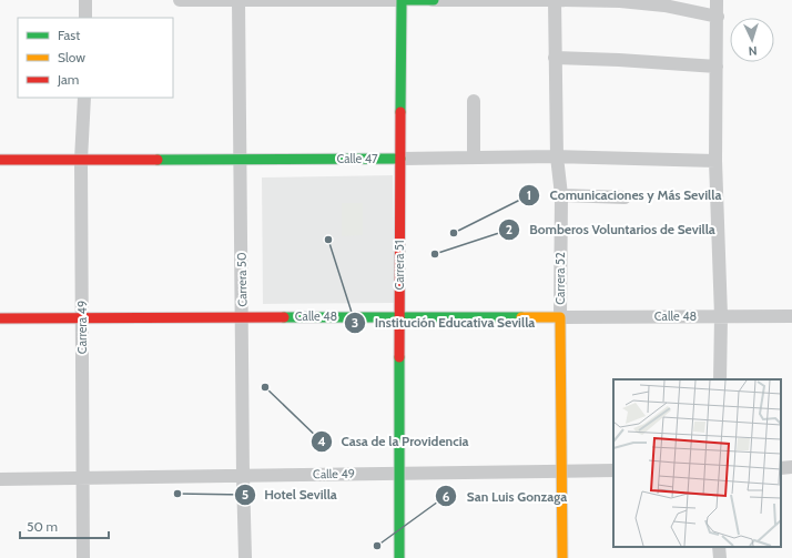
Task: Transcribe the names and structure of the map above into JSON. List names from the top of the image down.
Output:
{
  "streets": {
    "main road": [
      "Calle 47",
      "Carrera 51",
      "Carrera 52",
      "Calle 48"
    ],
    "street": ["Carrera 50", "Carrera 49", "Calle 49"]
  },
  "crossings": [
    ["Calle 47", "Carrera 51"],
    ["Calle 47", "Carrera 52"],
    ["Calle 47", "Carrera 50"],
    ["Calle 47", "Carrera 49"],
    ["Carrera 51", "Calle 48"],
    ["Carrera 51", "Calle 49"],
    ["Carrera 52", "Calle 48"],
    ["Carrera 52", "Calle 49"],
    ["Carrera 50", "Calle 48"],
    ["Carrera 50", "Calle 49"],
    ["Calle 48", "Carrera 49"],
    ["Carrera 49", "Calle 49"]
  ],
  "places": [
    "Comunicaciones y Más Sevilla",
    "Institución Educativa Sevilla",
    "Bomberos Voluntarios de Sevilla",
    "Casa de la Providencia",
    "Hotel Sevilla",
    "San Luis Gonzaga"
  ],
  "legend": ["Fast", "Slow", "Jam"],
  "scale_bar": "50 m",
  "north": "bottom"
}
